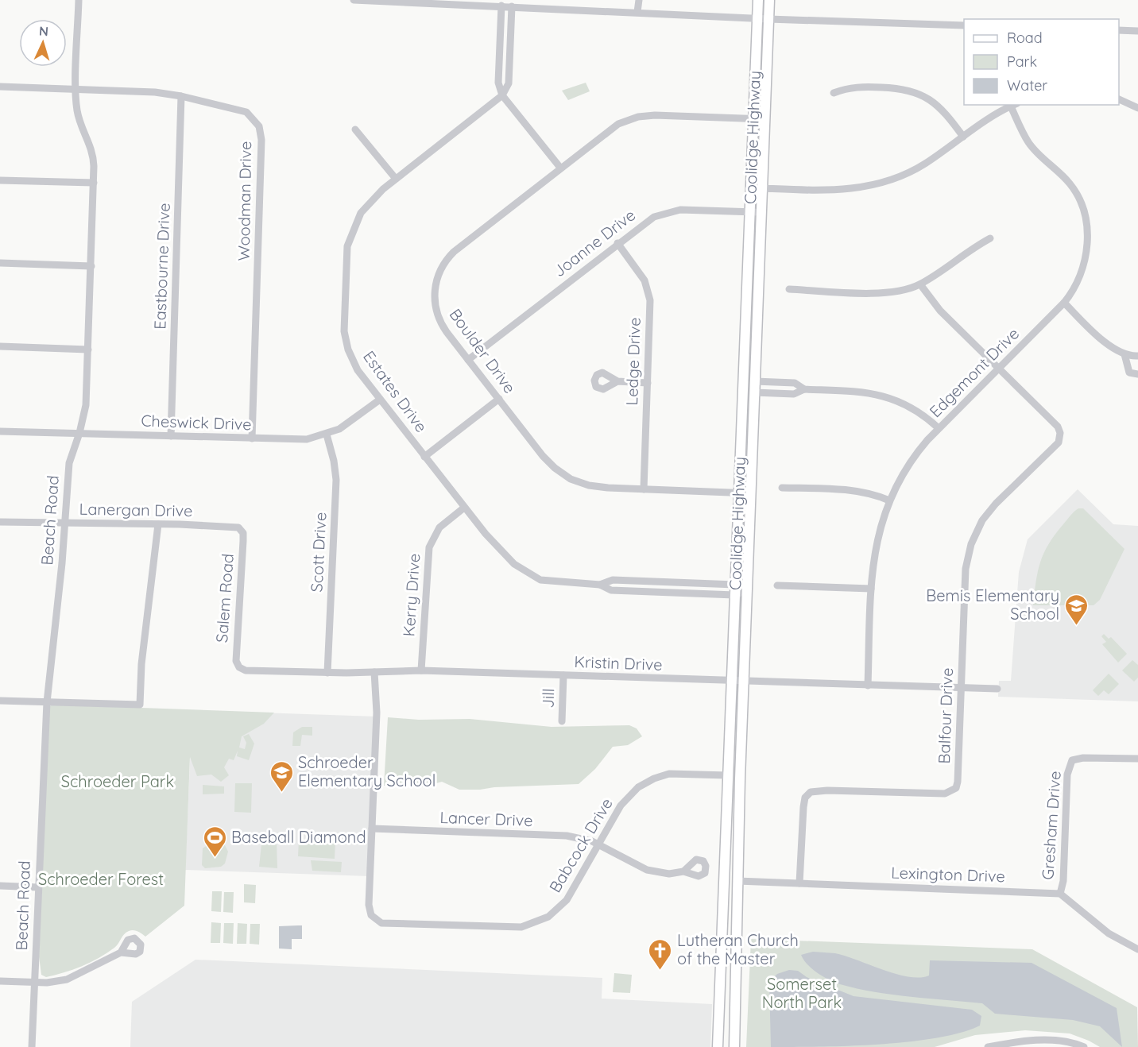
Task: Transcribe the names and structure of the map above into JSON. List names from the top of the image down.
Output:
{
  "streets": {
    "main road": ["Coolidge Highway"],
    "street": [
      "Woodman Drive",
      "Joanne Drive",
      "Eastbourne Drive",
      "Boulder Drive",
      "Ledge Drive",
      "Edgemont Drive",
      "Estates Drive",
      "Cheswick Drive",
      "Lanergan Drive",
      "Beach Road",
      "Scott Drive",
      "Kerry Drive",
      "Salem Road",
      "Kristin Drive",
      "Jill",
      "Balfour Drive",
      "Lancer Drive",
      "Gresham Drive",
      "Babcock Drive",
      "Lexington Drive"
    ]
  },
  "crossings": [
    ["Coolidge Highway", "Joanne Drive"],
    ["Coolidge Highway", "Boulder Drive"],
    ["Coolidge Highway", "Estates Drive"],
    ["Coolidge Highway", "Kristin Drive"],
    ["Coolidge Highway", "Babcock Drive"],
    ["Coolidge Highway", "Lexington Drive"],
    ["Woodman Drive", "Eastbourne Drive"],
    ["Woodman Drive", "Cheswick Drive"],
    ["Woodman Drive", "Beach Road"],
    ["Joanne Drive", "Boulder Drive"],
    ["Joanne Drive", "Ledge Drive"],
    ["Eastbourne Drive", "Cheswick Drive"],
    ["Boulder Drive", "Ledge Drive"],
    ["Edgemont Drive", "Kristin Drive"],
    ["Edgemont Drive", "Balfour Drive"],
    ["Estates Drive", "Cheswick Drive"],
    ["Estates Drive", "Kerry Drive"],
    ["Cheswick Drive", "Beach Road"],
    ["Cheswick Drive", "Scott Drive"],
    ["Lanergan Drive", "Beach Road"],
    ["Lanergan Drive", "Salem Road"],
    ["Scott Drive", "Kristin Drive"],
    ["Kerry Drive", "Kristin Drive"],
    ["Salem Road", "Kristin Drive"],
    ["Kristin Drive", "Jill"],
    ["Kristin Drive", "Balfour Drive"],
    ["Balfour Drive", "Lexington Drive"],
    ["Lancer Drive", "Babcock Drive"],
    ["Gresham Drive", "Lexington Drive"]
  ],
  "parks": ["Schroeder Park", "Schroeder Forest", "Somerset North Park"],
  "places": {
    "school or university": ["Bemis Elementary School", "Schroeder Elementary School"],
    "sports": ["Baseball Diamond"],
    "church": ["Lutheran Church of the Master"]
  },
  "legend": ["Road", "Park", "Water"],
  "north": "top"
}
